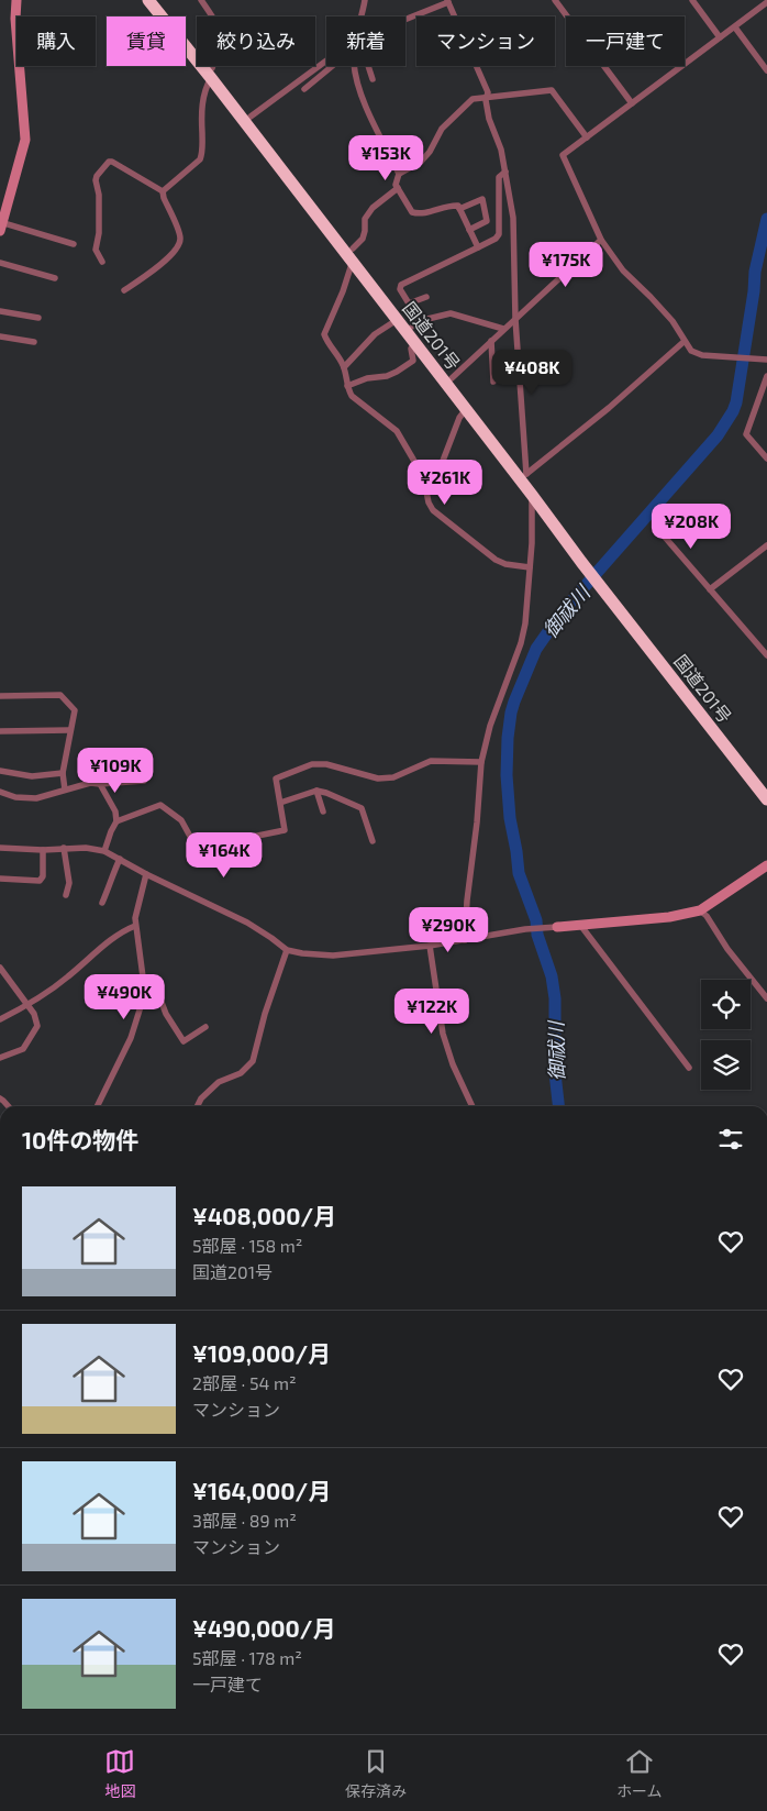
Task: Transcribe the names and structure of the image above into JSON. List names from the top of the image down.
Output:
{
  "streets": {
    "highway": ["国道201号"]
  },
  "water": ["御祓川"],
  "page": {
    "chip": [
      "購入",
      "賃貸",
      "絞り込み",
      "新着",
      "マンション",
      "一戸建て"
    ],
    "price": [
      "¥153K",
      "¥175K",
      "¥408K",
      "¥261K",
      "¥208K",
      "¥109K",
      "¥164K",
      "¥290K",
      "¥490K",
      "¥122K"
    ],
    "heading": "10件の物件",
    "list": [
      {
        "name": "¥408,000/月",
        "note": "5部屋 · 158 m² · 国道201号"
      },
      {
        "name": "¥109,000/月",
        "note": "2部屋 · 54 m² · マンション"
      },
      {
        "name": "¥164,000/月",
        "note": "3部屋 · 89 m² · マンション"
      },
      {
        "name": "¥490,000/月",
        "note": "5部屋 · 178 m² · 一戸建て"
      }
    ],
    "tabs": ["地図", "保存済み", "ホーム"]
  }
}
